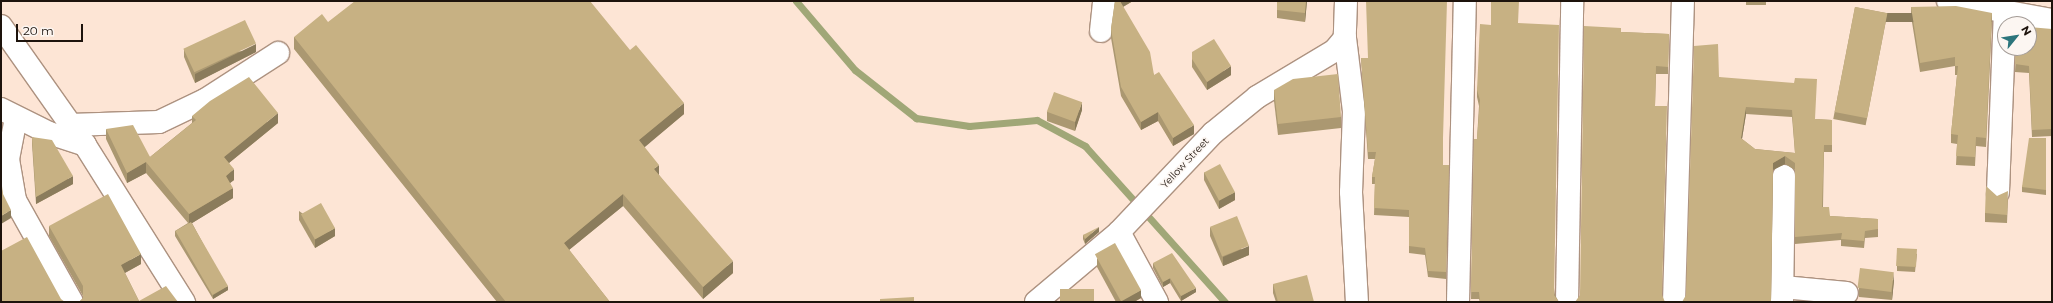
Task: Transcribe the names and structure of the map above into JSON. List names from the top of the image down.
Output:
{
  "streets": {
    "street": ["Yellow Street"]
  },
  "scale_bar": "20 m",
  "north": "top right"
}
